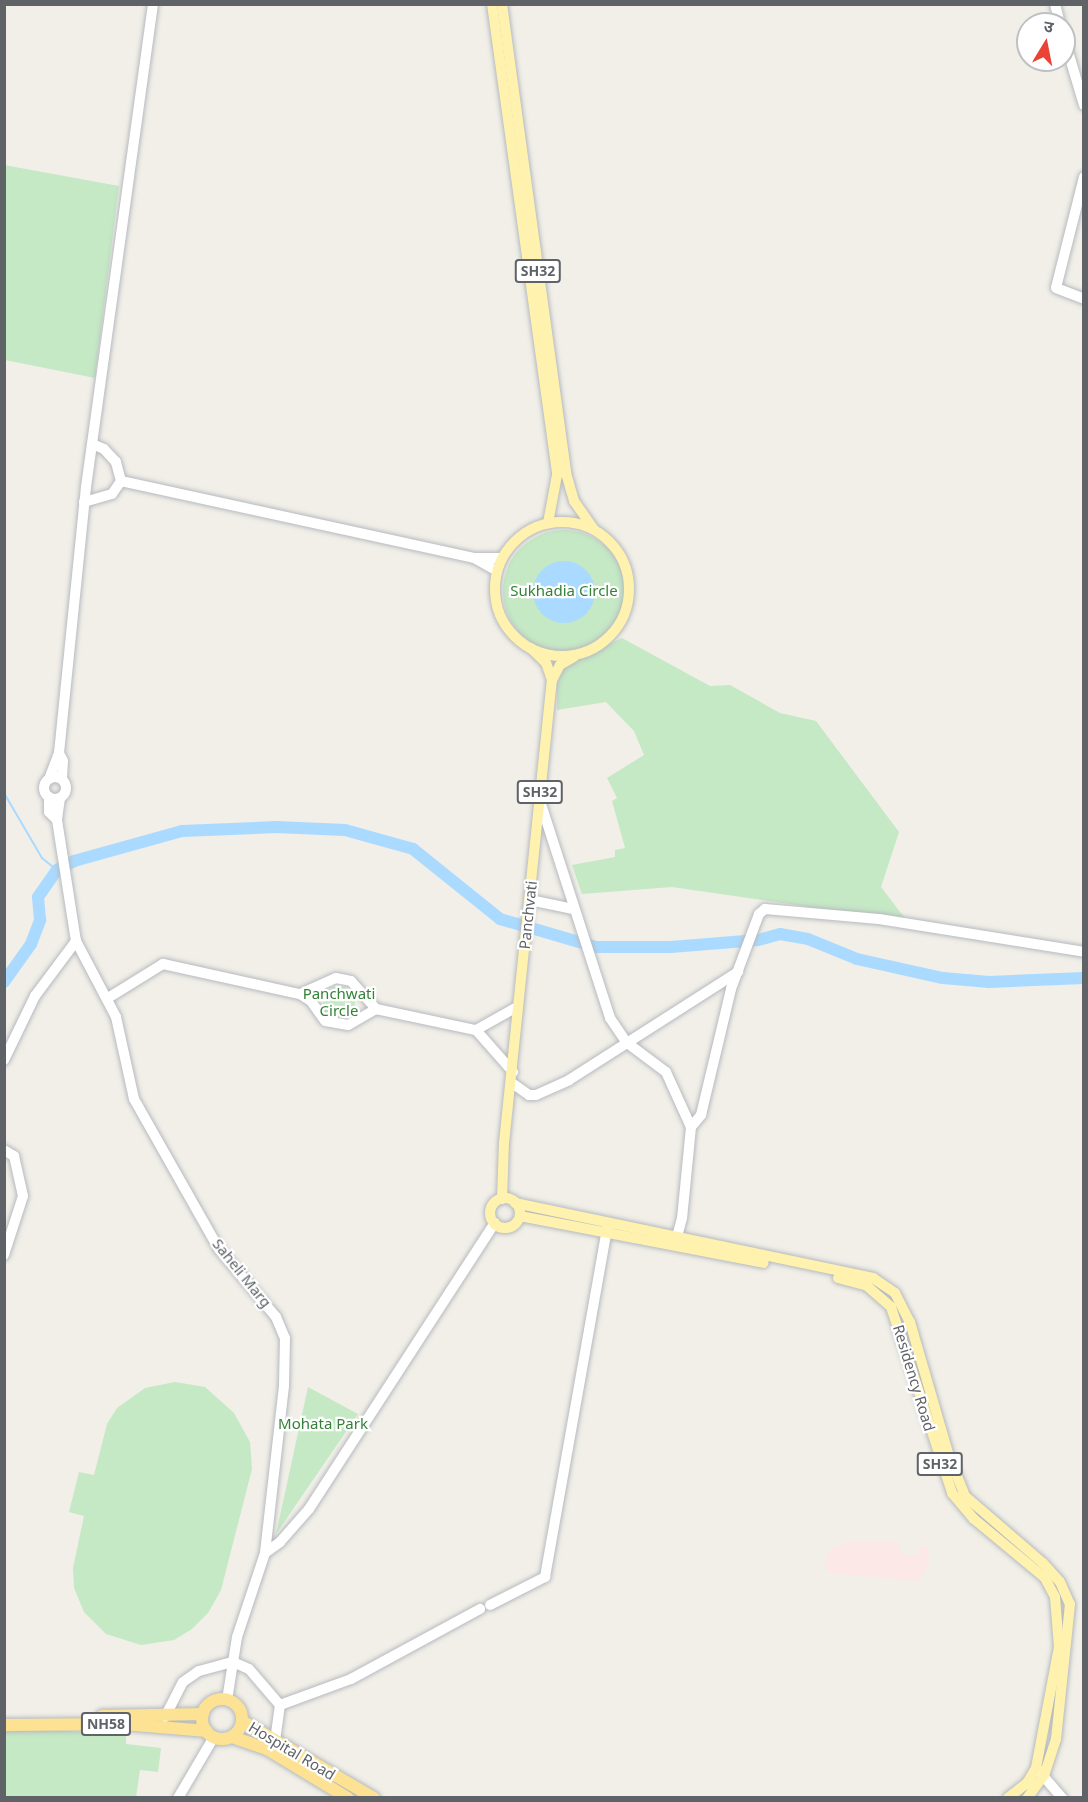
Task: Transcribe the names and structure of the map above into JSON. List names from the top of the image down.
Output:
{
  "streets": {
    "highway": ["NH58", "Hospital Road"],
    "main road": ["SH32", "Panchvati", "Residency Road"],
    "street": ["Saheli Marg"]
  },
  "crossings": [
    ["SH32", "Panchvati"],
    ["SH32", "Residency Road"],
    ["Saheli Marg", "NH58"],
    ["Saheli Marg", "Hospital Road"],
    ["NH58", "Hospital Road"]
  ],
  "parks": ["Sukhadia Circle", "Panchwati Circle", "Mohata Park"],
  "north": "top"
}
